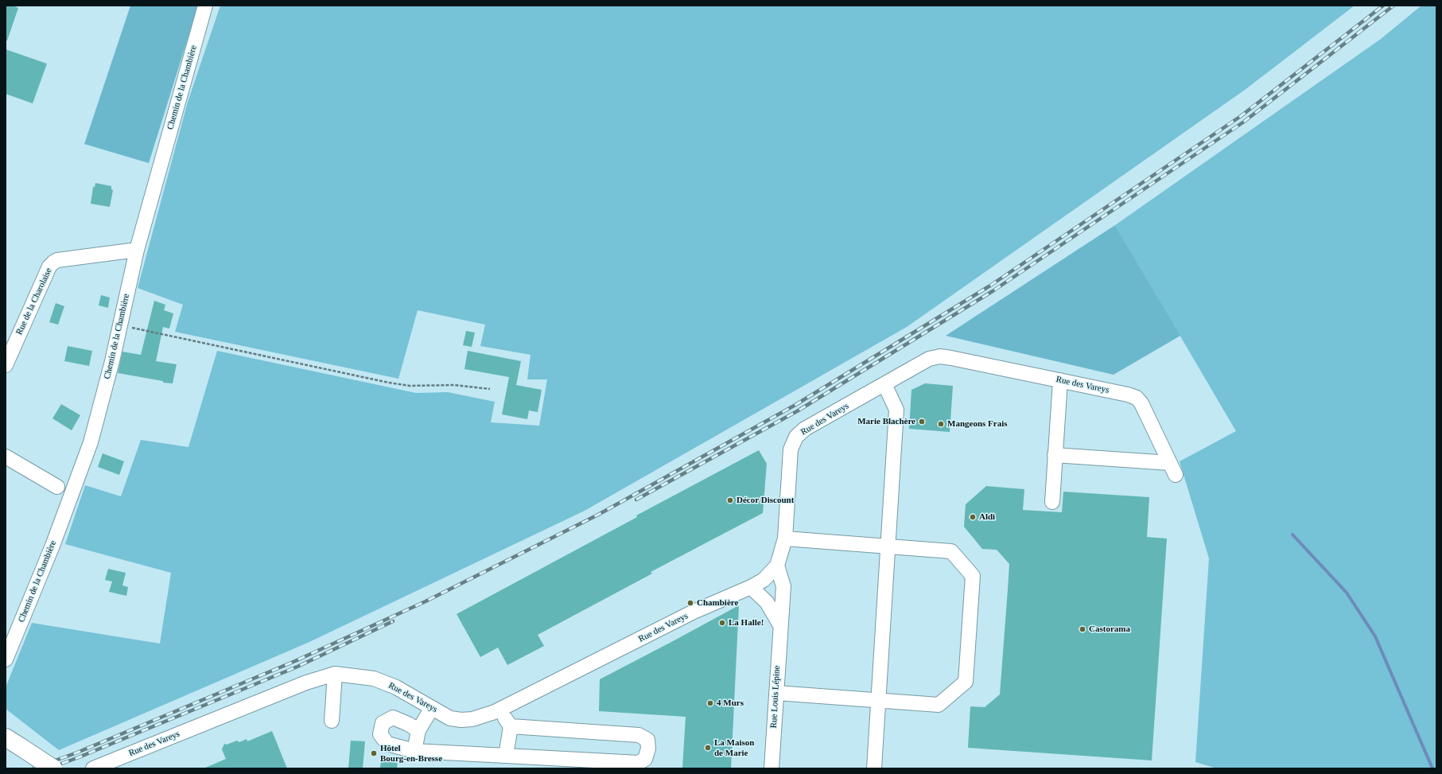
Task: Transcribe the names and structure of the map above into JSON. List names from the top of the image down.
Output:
{
  "streets": {
    "street": [
      "Chemin de la Chambière",
      "Rue de la Charolaise",
      "Rue des Vareys",
      "Rue Louis Lépine"
    ]
  },
  "crossings": [
    ["Chemin de la Chambière", "Rue de la Charolaise"],
    ["Rue des Vareys", "Rue Louis Lépine"]
  ],
  "places": [
    "Marie Blachère",
    "Mangeons Frais",
    "Décor Discount",
    "Aldi",
    "Chambière",
    "La Halle!",
    "Castorama",
    "4 Murs",
    "La Maison de Marie",
    "Hôtel Bourg-en-Bresse"
  ]
}
